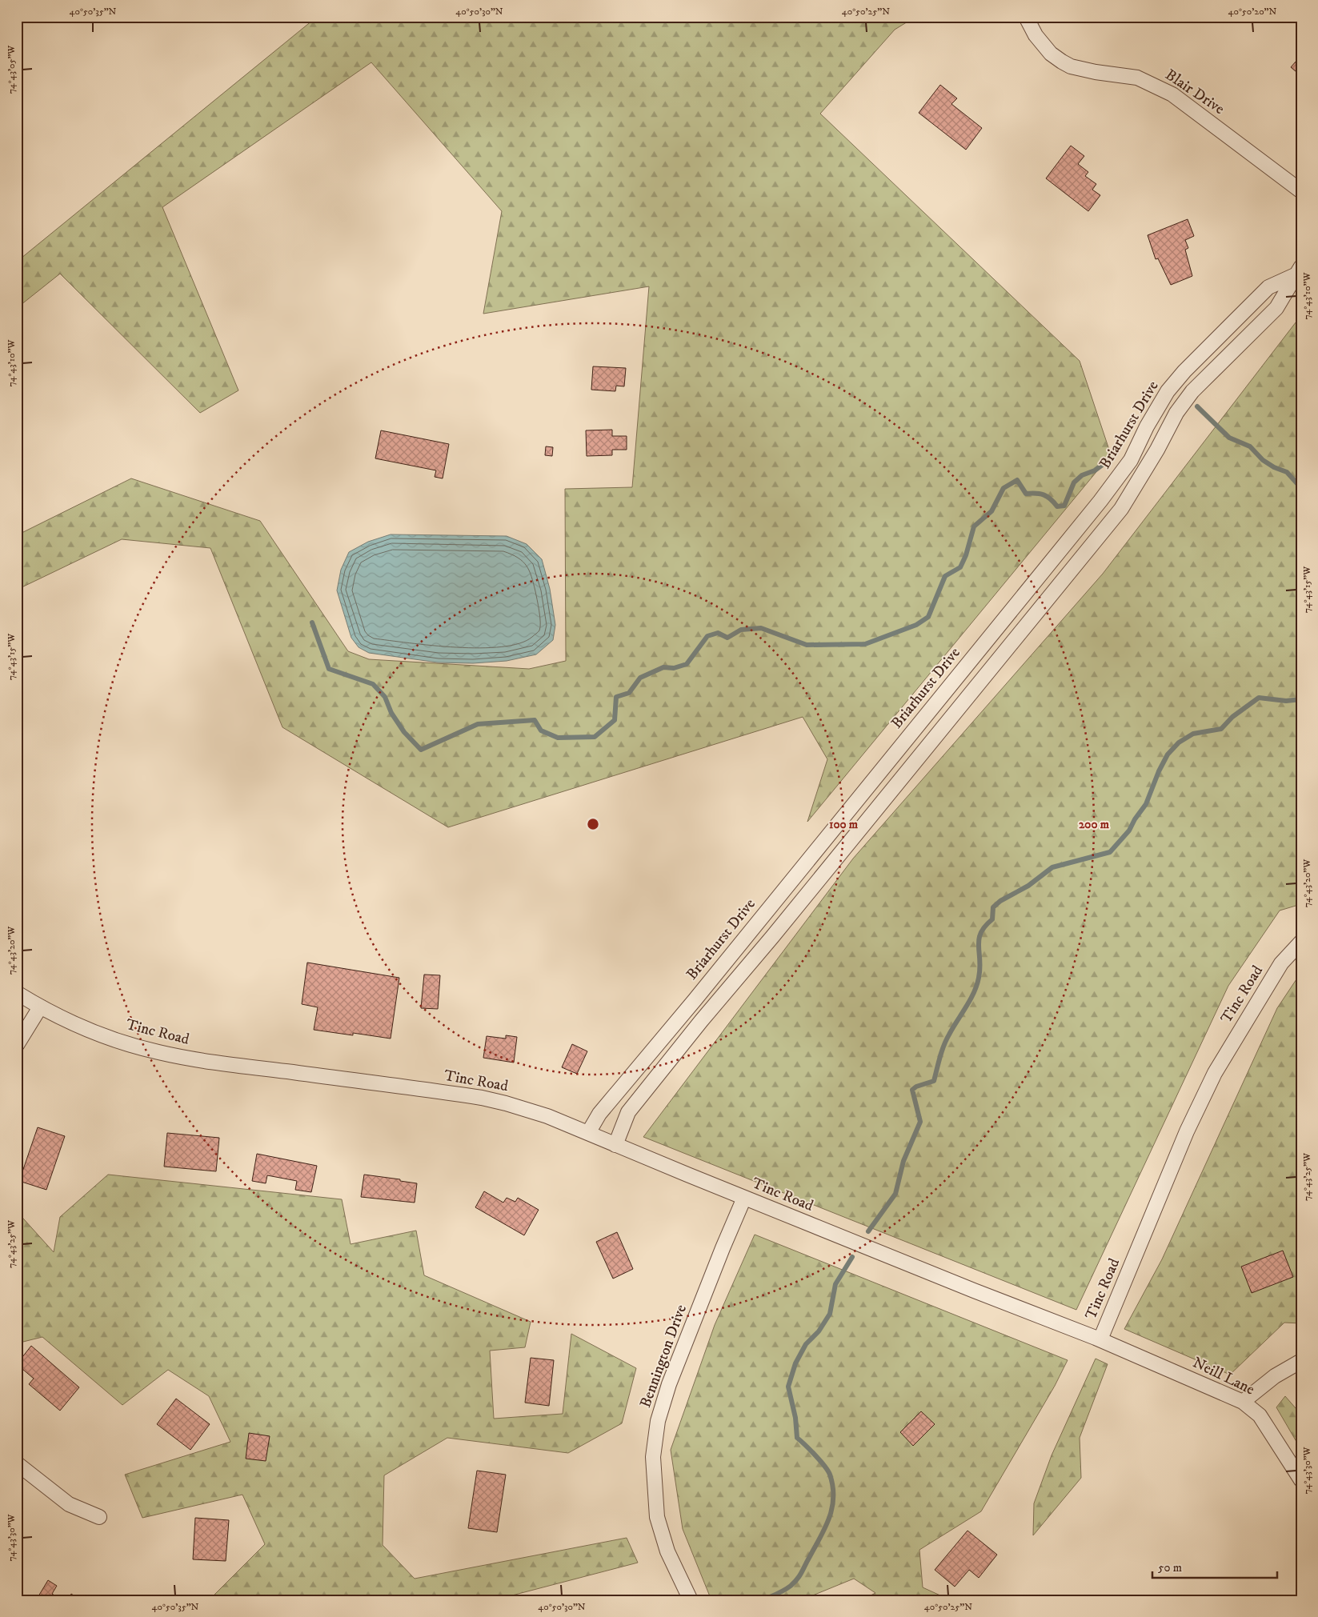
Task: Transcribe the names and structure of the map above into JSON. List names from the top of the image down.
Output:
{
  "streets": {
    "street": [
      "Blair Drive",
      "Briarhurst Drive",
      "Tinc Road",
      "Bennington Drive",
      "Neill Lane"
    ]
  },
  "crossings": [
    ["Briarhurst Drive", "Tinc Road"],
    ["Tinc Road", "Bennington Drive"],
    ["Tinc Road", "Neill Lane"]
  ],
  "scale_bar": "50 m",
  "coordinates": [
    "40°50'35\"N",
    "40°50'30\"N",
    "40°50'25\"N",
    "40°50'20\"N",
    "74°43'05\"W",
    "74°43'10\"W",
    "74°43'15\"W",
    "74°43'20\"W",
    "74°43'25\"W",
    "74°43'30\"W"
  ],
  "rings": ["100 m", "200 m"]
}
